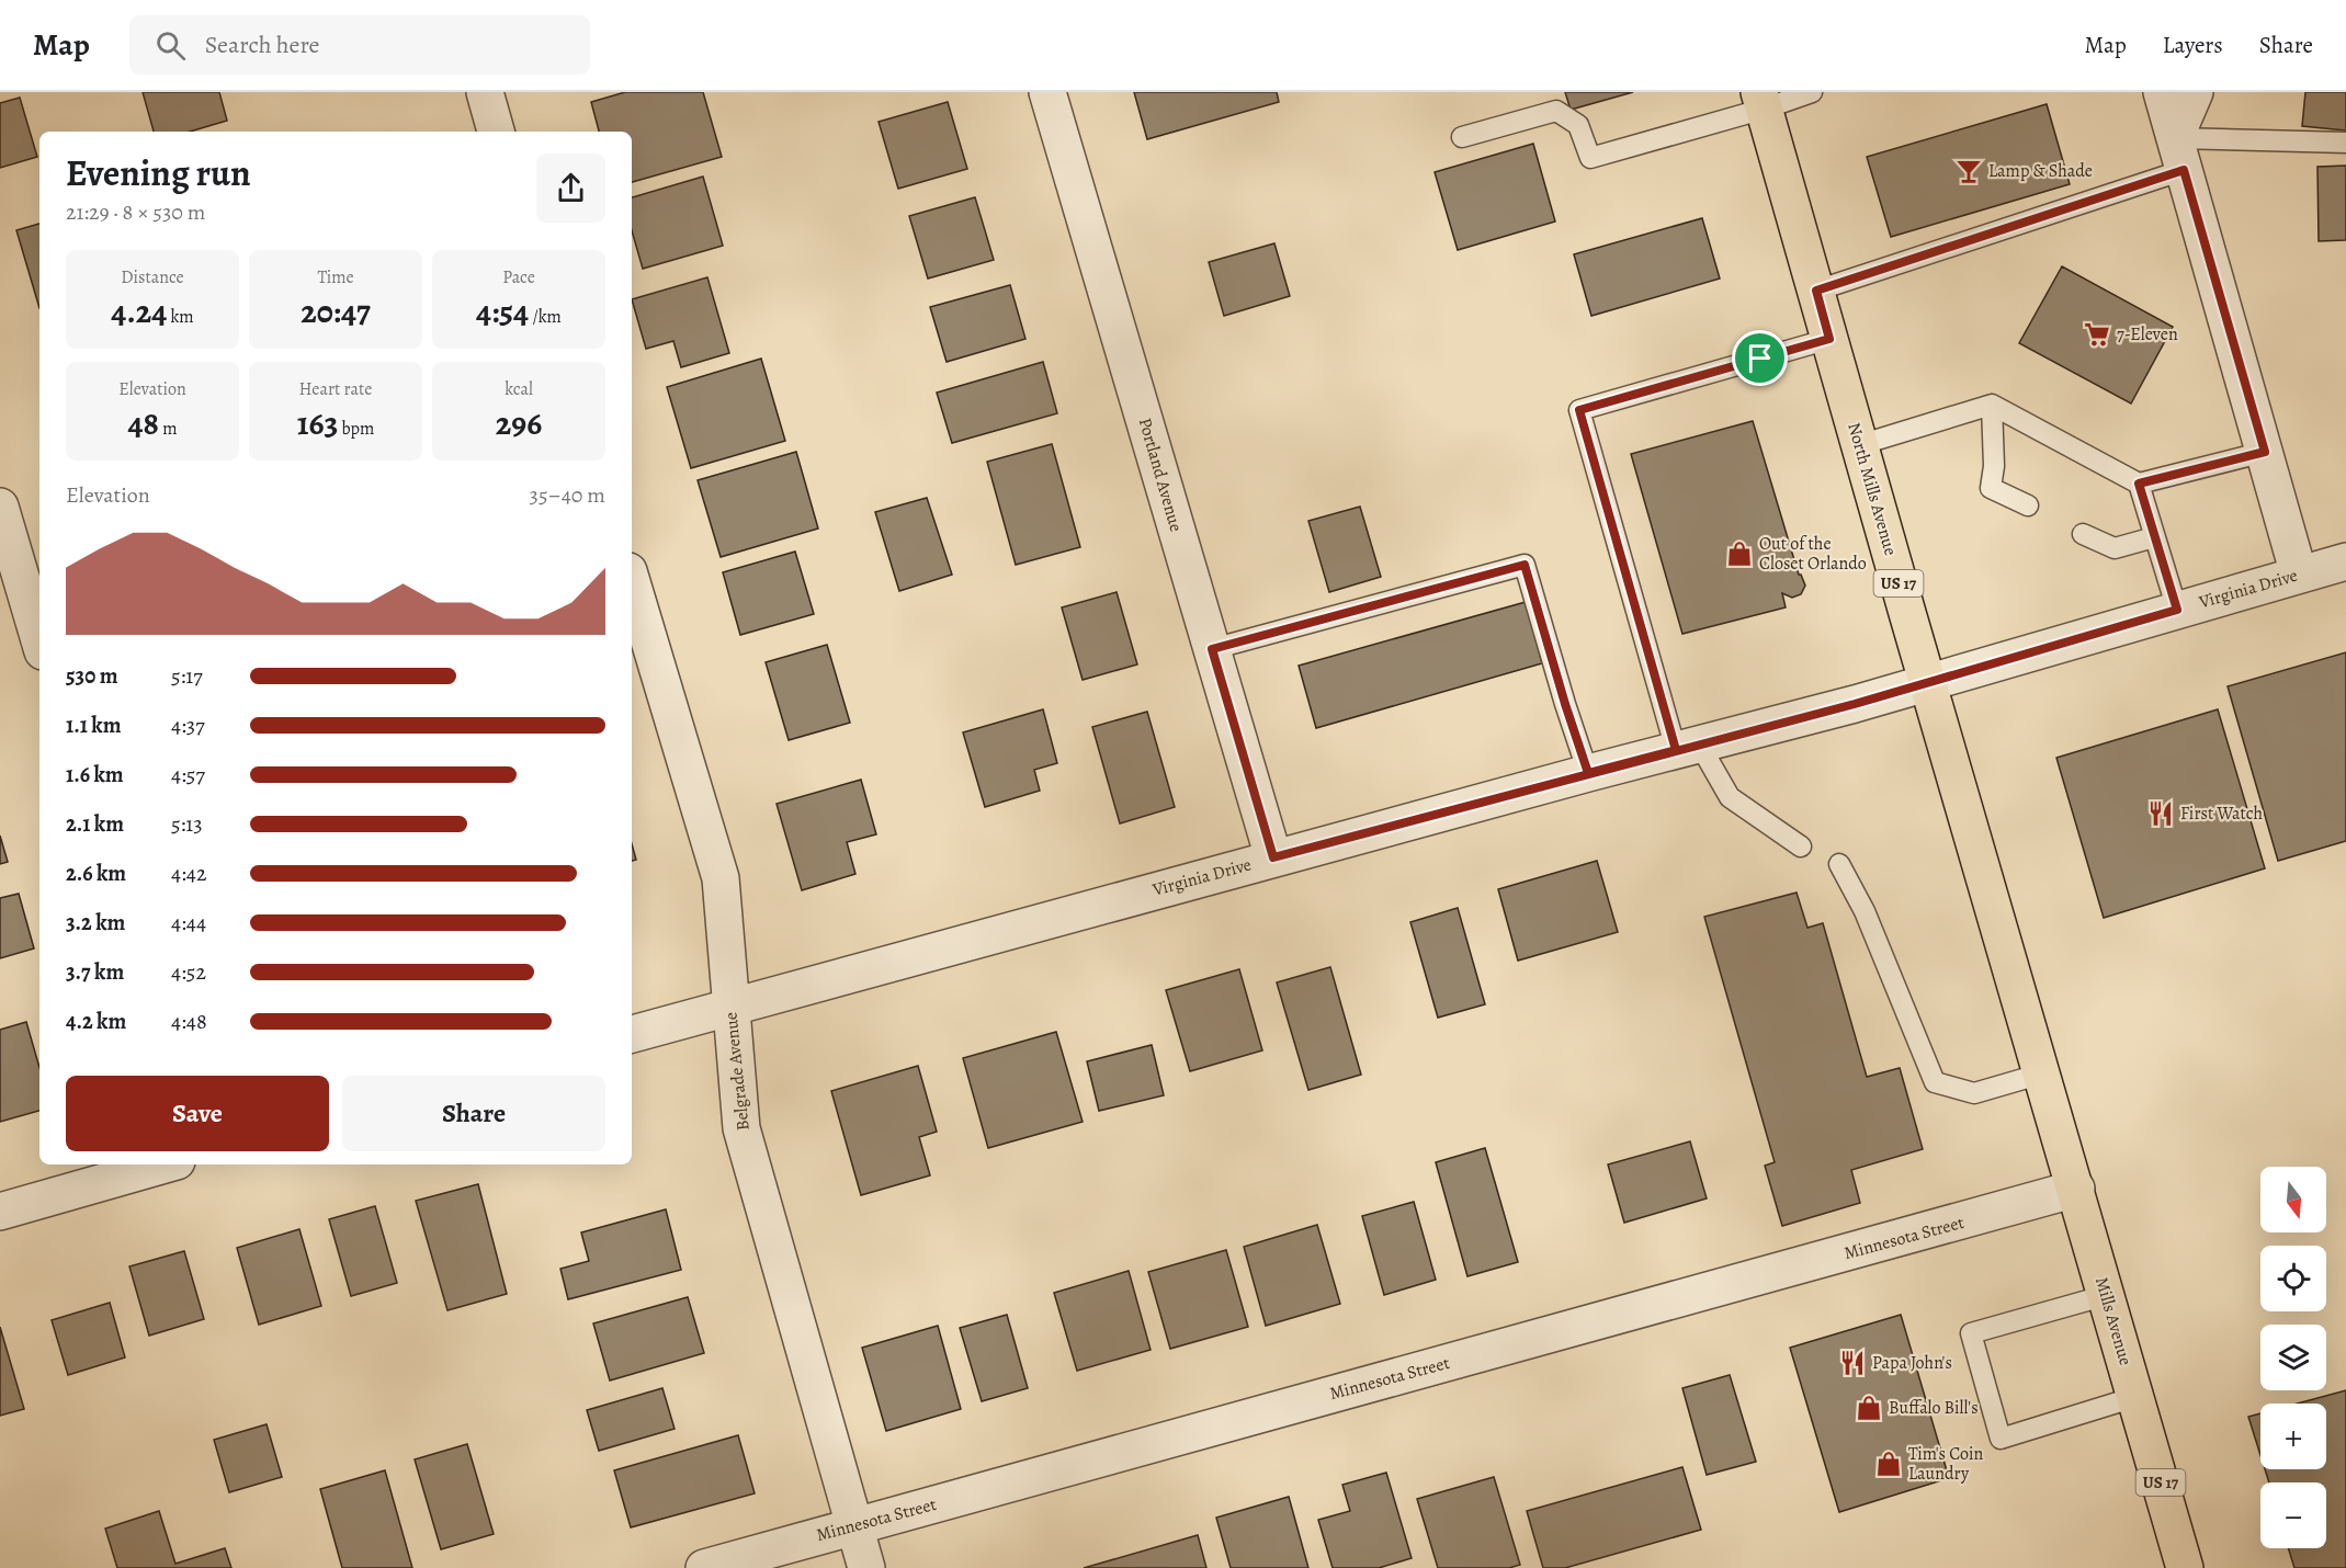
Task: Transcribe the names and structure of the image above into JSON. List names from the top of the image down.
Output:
{
  "streets": {
    "main road": ["North Mills Avenue", "US 17", "Mills Avenue"],
    "street": [
      "Portland Avenue",
      "Virginia Drive",
      "Belgrade Avenue",
      "Minnesota Street"
    ]
  },
  "crossings": [
    ["Portland Avenue", "Virginia Drive"],
    ["North Mills Avenue", "Virginia Drive"],
    ["North Mills Avenue", "Mills Avenue"],
    ["Virginia Drive", "Belgrade Avenue"],
    ["Belgrade Avenue", "Minnesota Street"],
    ["Minnesota Street", "Mills Avenue"]
  ],
  "places": {
    "bar": ["Lamp & Shade"],
    "supermarket": ["7-Eleven"],
    "shop": ["Out of the Closet Orlando", "Buffalo Bill's", "Tim's Coin Laundry"],
    "restaurant": ["First Watch", "Papa John's"]
  },
  "north": "bottom",
  "page": {
    "header": "Map",
    "search": "Search here",
    "nav": ["Map", "Layers", "Share"],
    "heading": ["Evening run", "21:29 · 8 × 530 m"],
    "stats": [
      ["Distance", "4.24 km"],
      ["Time", "20:47"],
      ["Pace", "4:54 /km"],
      ["Elevation", "48 m"],
      ["Heart rate", "163 bpm"],
      ["kcal", "296"]
    ],
    "chart": ["Elevation", "35–40 m"],
    "list": [
      {
        "name": "530 m",
        "note": "5:17"
      },
      {
        "name": "1.1 km",
        "note": "4:37"
      },
      {
        "name": "1.6 km",
        "note": "4:57"
      },
      {
        "name": "2.1 km",
        "note": "5:13"
      },
      {
        "name": "2.6 km",
        "note": "4:42"
      },
      {
        "name": "3.2 km",
        "note": "4:44"
      },
      {
        "name": "3.7 km",
        "note": "4:52"
      },
      {
        "name": "4.2 km",
        "note": "4:48"
      }
    ],
    "buttons": ["Save", "Share"],
    "map_buttons": ["+", "−"]
  }
}
